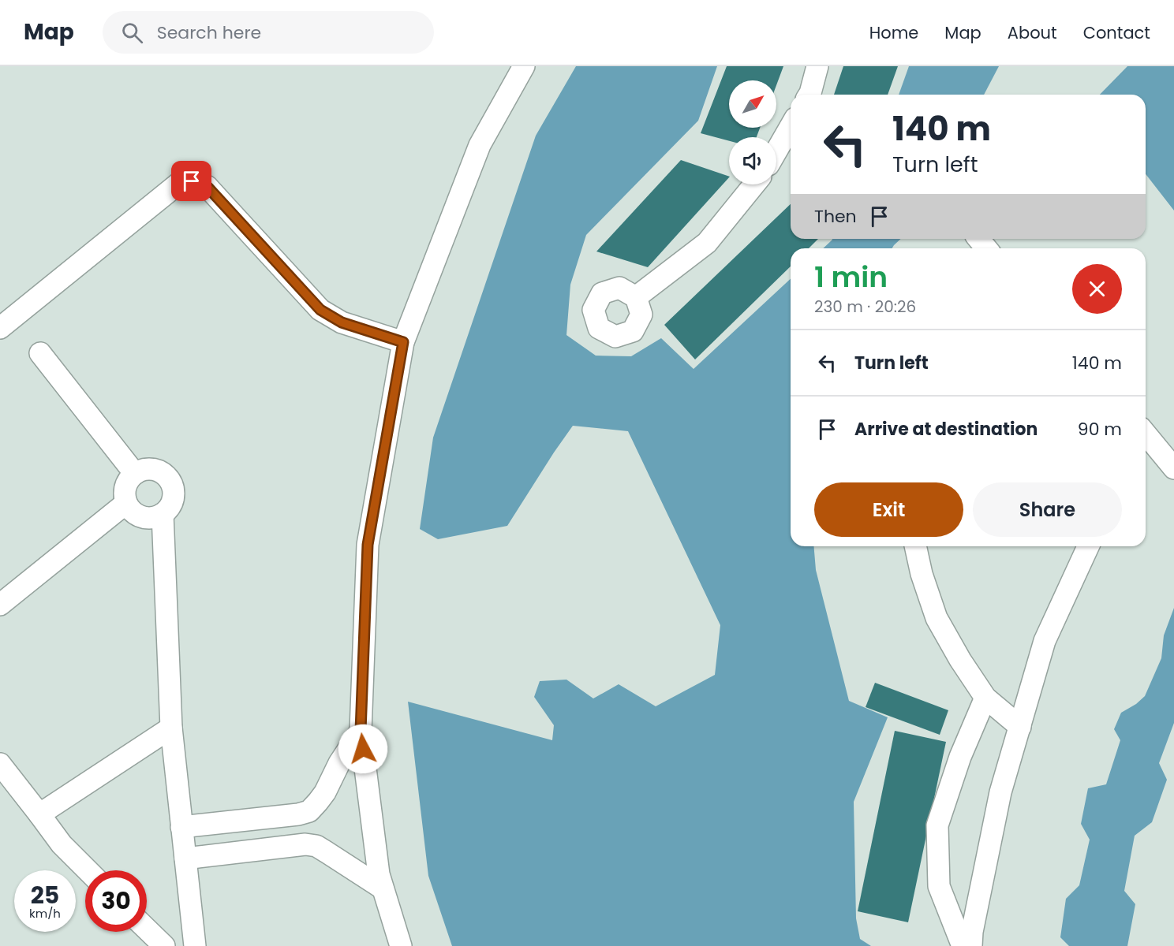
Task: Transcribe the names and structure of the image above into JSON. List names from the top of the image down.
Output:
{
  "north": "top right",
  "page": {
    "header": "Map",
    "search": "Search here",
    "nav": [
      "Home",
      "Map",
      "About",
      "Contact"
    ],
    "turn": ["140 m", "Turn left"],
    "then": "Then",
    "heading": ["1 min", "230 m · 20:26"],
    "list": [
      {
        "name": "Turn left",
        "value": "140 m"
      },
      {
        "name": "Arrive at destination",
        "value": "90 m"
      }
    ],
    "buttons": ["Exit", "Share"],
    "speed": "25 km/h",
    "limit": "30"
  }
}
